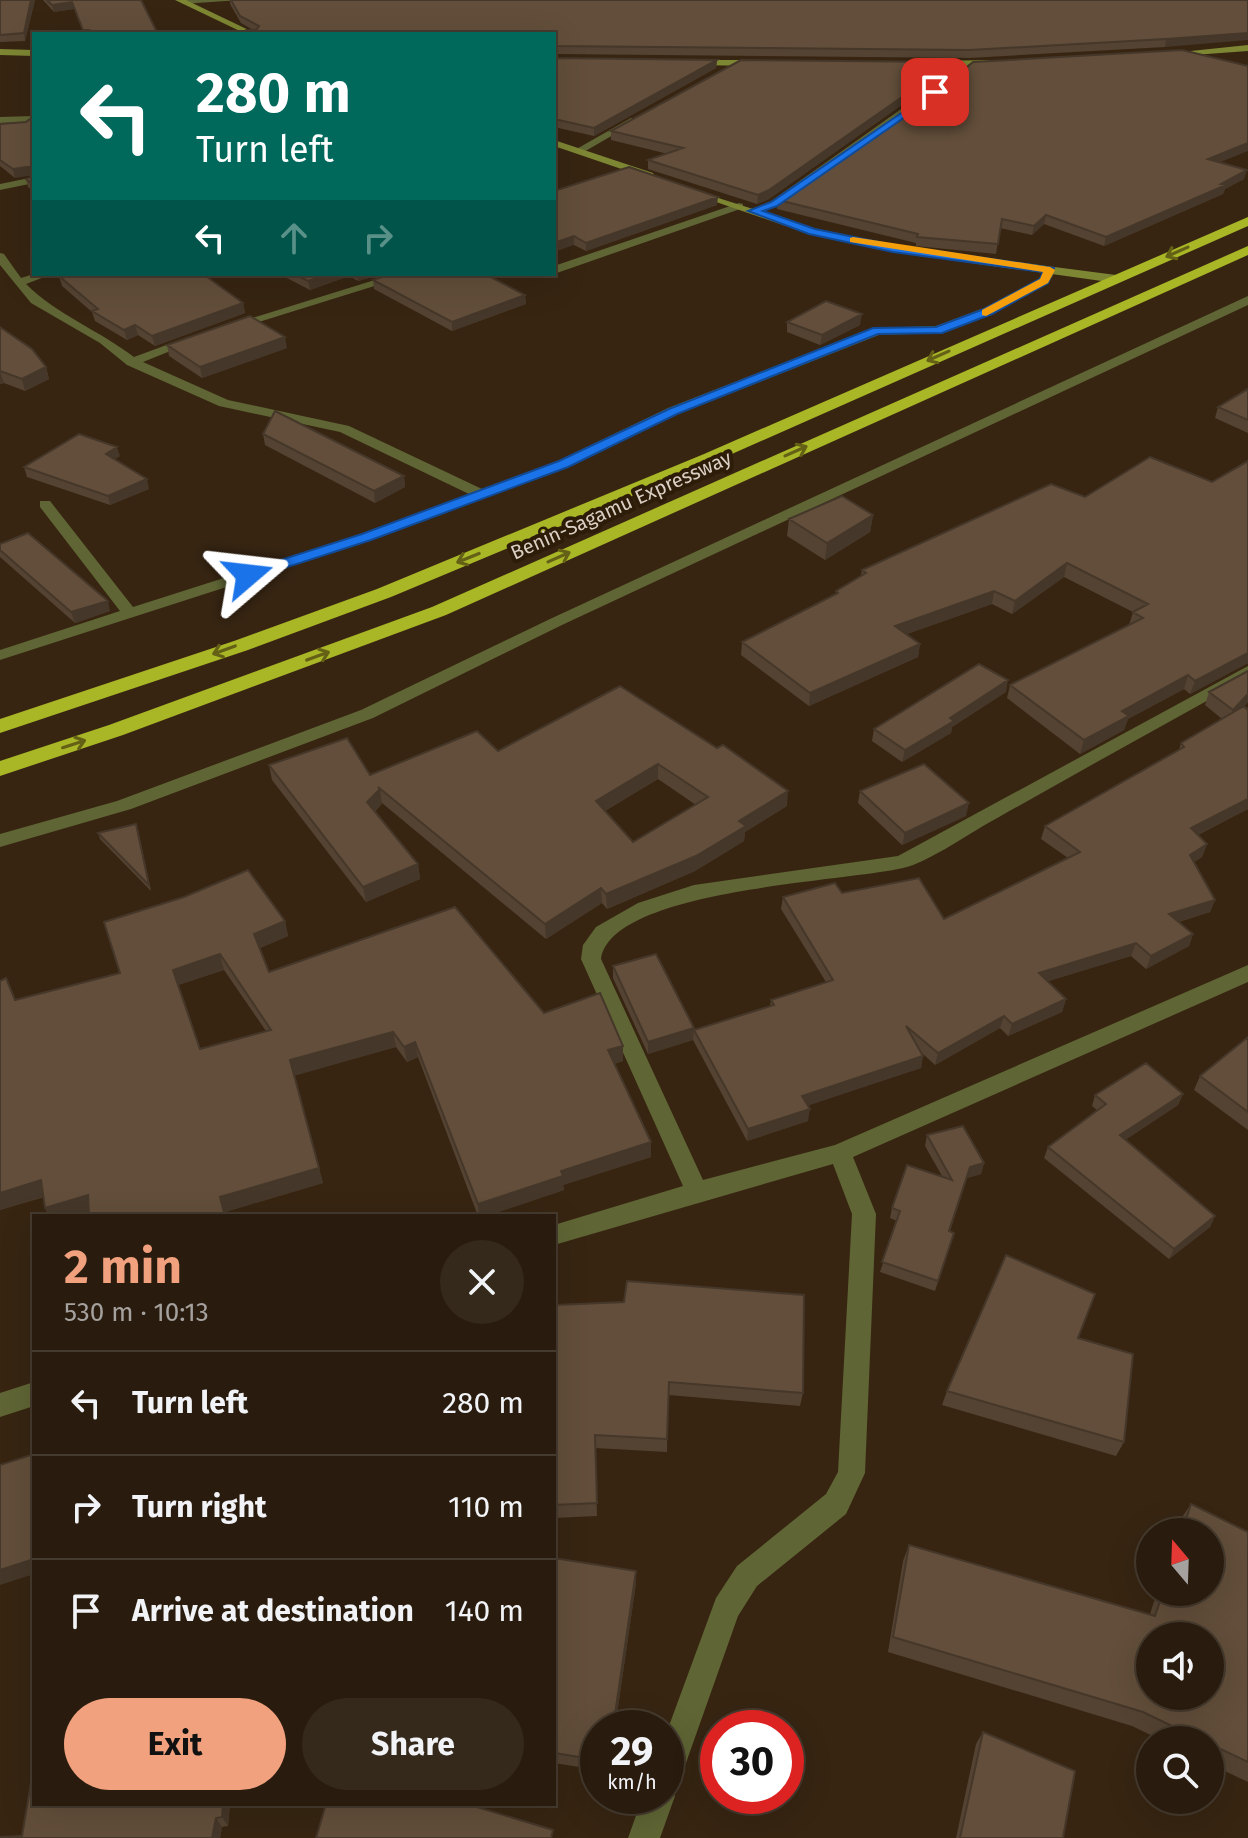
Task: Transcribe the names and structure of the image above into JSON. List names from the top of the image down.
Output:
{
  "streets": {
    "highway": ["Benin-Sagamu Expressway"]
  },
  "north": "top",
  "page": {
    "turn": ["280 m", "Turn left"],
    "heading": ["2 min", "530 m · 10:13"],
    "list": [
      {
        "name": "Turn left",
        "value": "280 m"
      },
      {
        "name": "Turn right",
        "value": "110 m"
      },
      {
        "name": "Arrive at destination",
        "value": "140 m"
      }
    ],
    "buttons": ["Exit", "Share"],
    "speed": "29 km/h",
    "limit": "30"
  }
}
